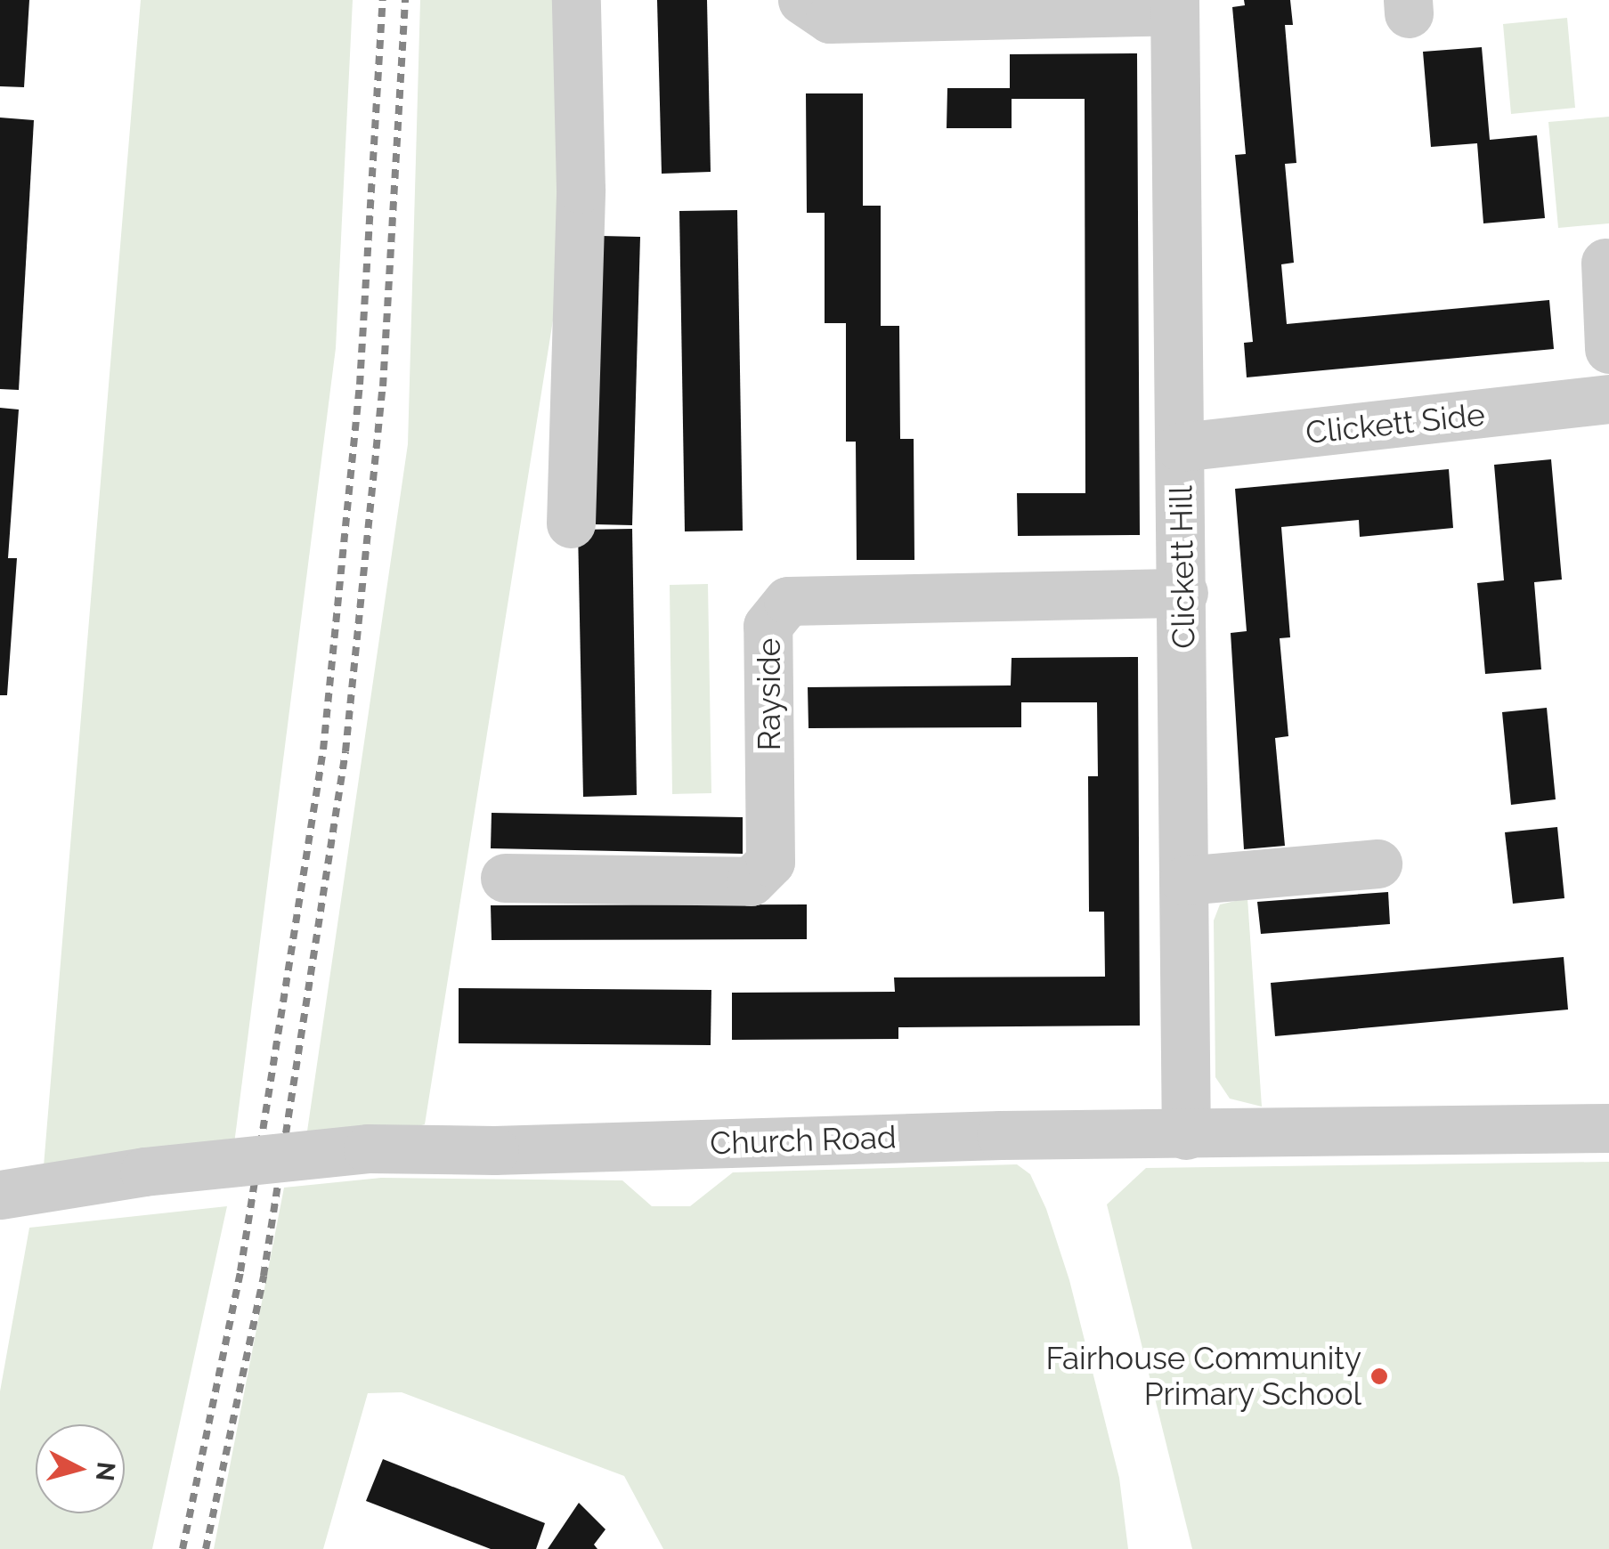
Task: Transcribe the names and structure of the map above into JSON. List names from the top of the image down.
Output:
{
  "streets": {
    "street": [
      "Clickett Side",
      "Clickett Hill",
      "Rayside",
      "Church Road"
    ]
  },
  "crossings": [
    ["Clickett Side", "Clickett Hill"],
    ["Clickett Hill", "Rayside"],
    ["Clickett Hill", "Church Road"]
  ],
  "places": ["Fairhouse Community Primary School"],
  "north": "right"
}
